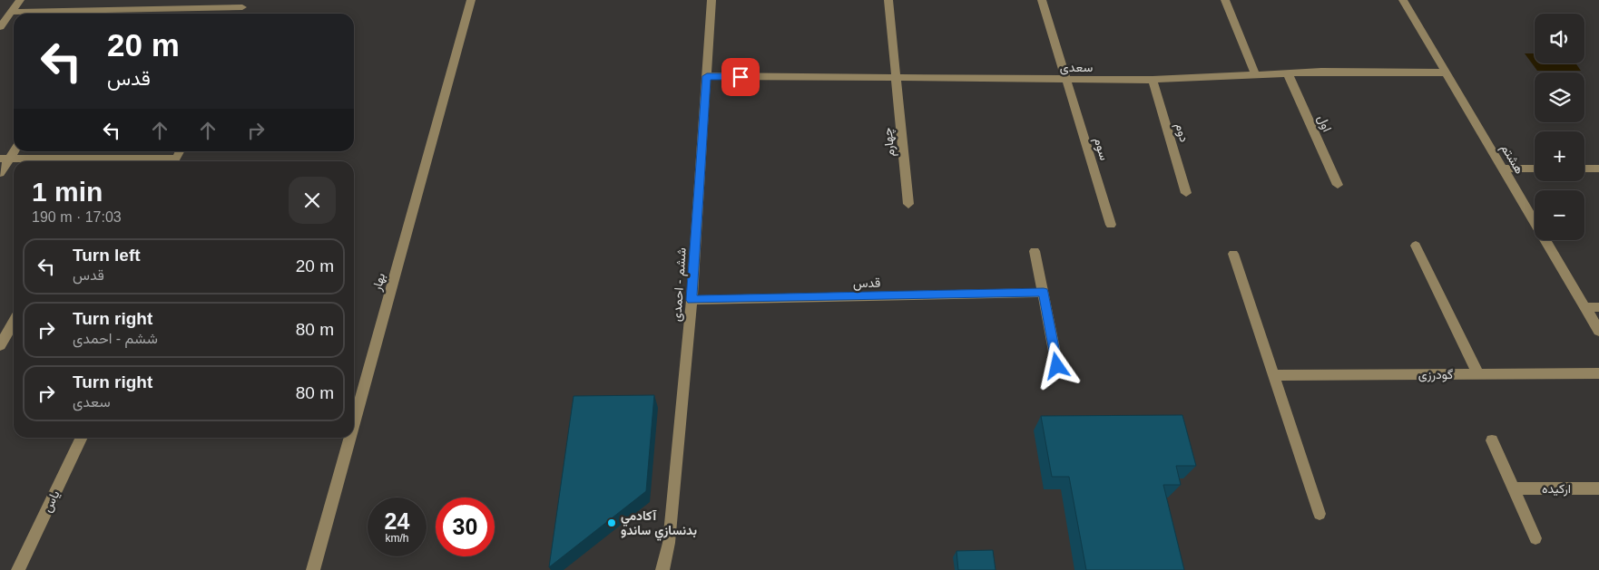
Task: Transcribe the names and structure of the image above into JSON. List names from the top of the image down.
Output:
{
  "streets": {
    "street": [
      "سعدی",
      "اول",
      "دوم",
      "چهارم",
      "سوم",
      "هشتم",
      "بهار",
      "قدس",
      "ششم - احمدی",
      "گودرزی",
      "ارکیده",
      "یاس"
    ]
  },
  "crossings": [
    ["سعدی", "اول"],
    ["سعدی", "دوم"],
    ["سعدی", "چهارم"],
    ["سعدی", "سوم"],
    ["سعدی", "هشتم"],
    ["سعدی", "ششم - احمدی"],
    ["قدس", "ششم - احمدی"]
  ],
  "places": ["آكادمي بدنسازي ساندو"],
  "page": {
    "map_buttons": ["+", "−"],
    "turn": ["20 m", "قدس"],
    "heading": ["1 min", "190 m · 17:03"],
    "list": [
      {
        "name": "Turn left",
        "note": "قدس",
        "value": "20 m"
      },
      {
        "name": "Turn right",
        "note": "ششم - احمدی",
        "value": "80 m"
      },
      {
        "name": "Turn right",
        "note": "سعدی",
        "value": "80 m"
      }
    ],
    "speed": "24 km/h",
    "limit": "30"
  }
}
